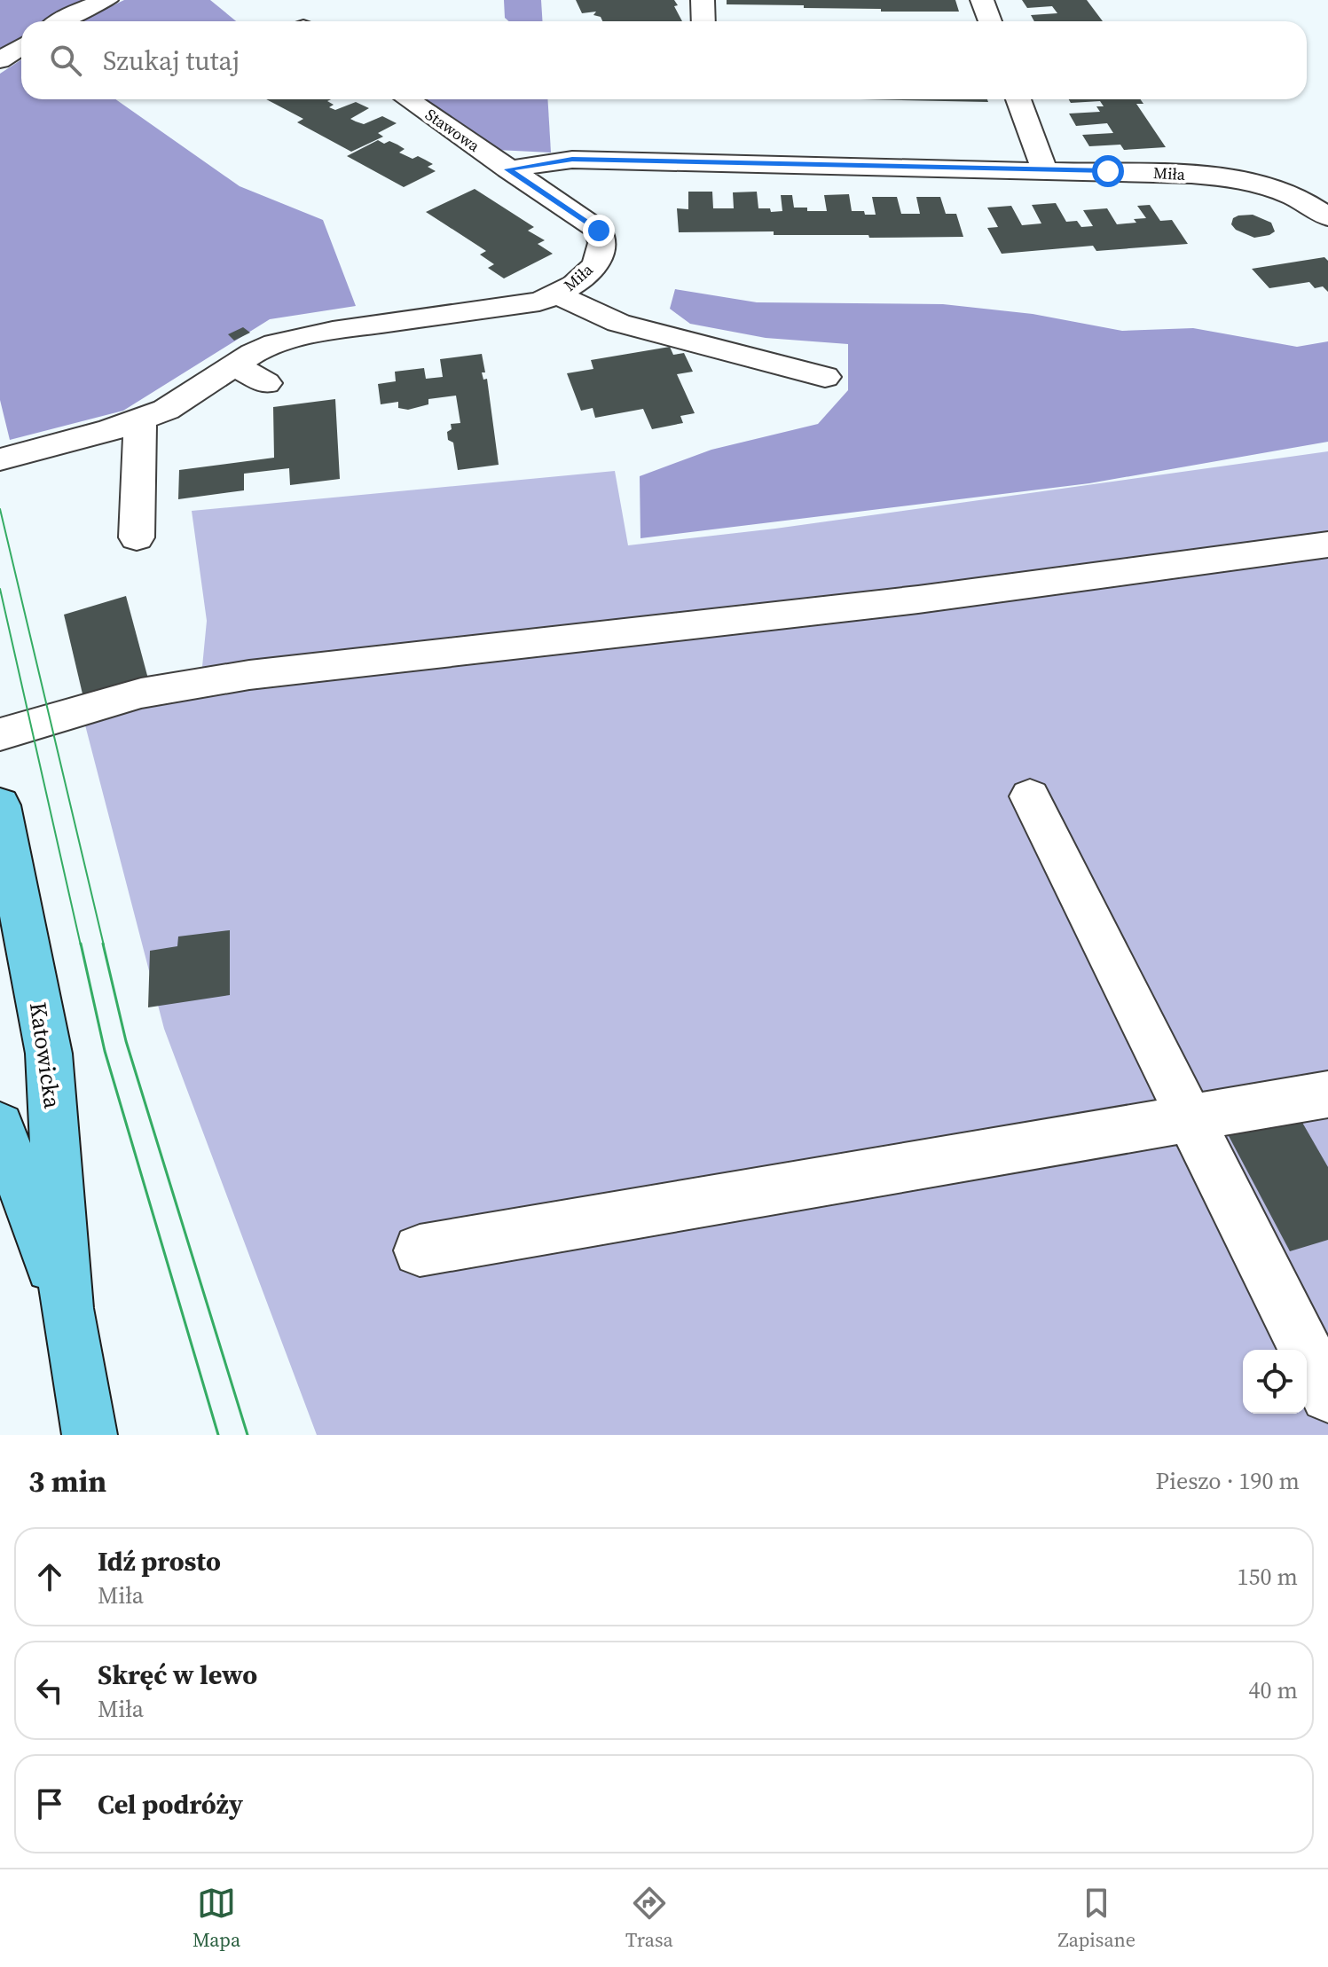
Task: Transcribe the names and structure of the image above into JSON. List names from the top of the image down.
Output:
{
  "streets": {
    "main road": ["Katowicka"],
    "street": ["Stawowa", "Miła"]
  },
  "crossings": [
    ["Stawowa", "Miła"]
  ],
  "page": {
    "search": "Szukaj tutaj",
    "heading": ["3 min", "Pieszo · 190 m"],
    "list": [
      ["Idź prosto", "Miła", "150 m"],
      ["Skręć w lewo", "Miła", "40 m"],
      "Cel podróży"
    ],
    "nav": ["Mapa", "Trasa", "Zapisane"]
  }
}
